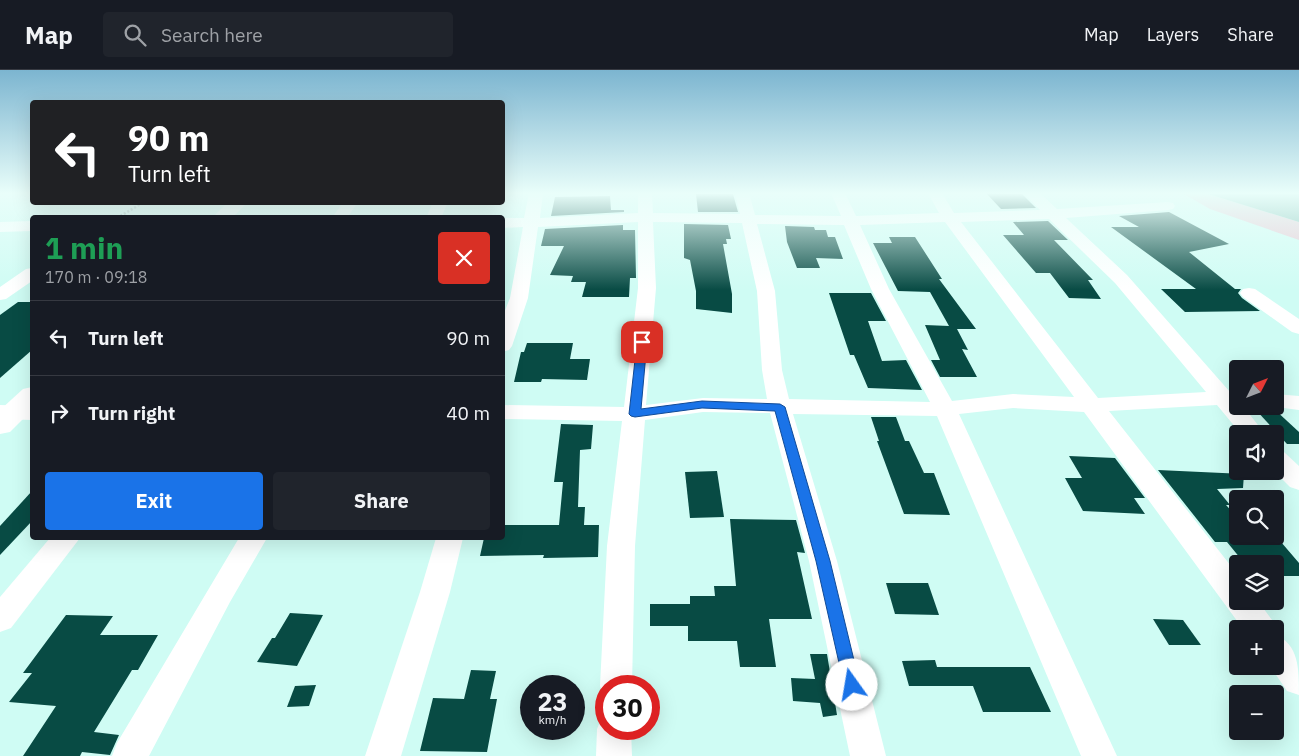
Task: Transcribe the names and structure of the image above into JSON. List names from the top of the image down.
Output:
{
  "north": "top right",
  "page": {
    "header": "Map",
    "search": "Search here",
    "nav": ["Map", "Layers", "Share"],
    "turn": ["90 m", "Turn left"],
    "heading": ["1 min", "170 m · 09:18"],
    "list": [
      {
        "name": "Turn left",
        "value": "90 m"
      },
      {
        "name": "Turn right",
        "value": "40 m"
      }
    ],
    "map_buttons": ["+", "−"],
    "buttons": ["Exit", "Share"],
    "speed": "23 km/h",
    "limit": "30"
  }
}
